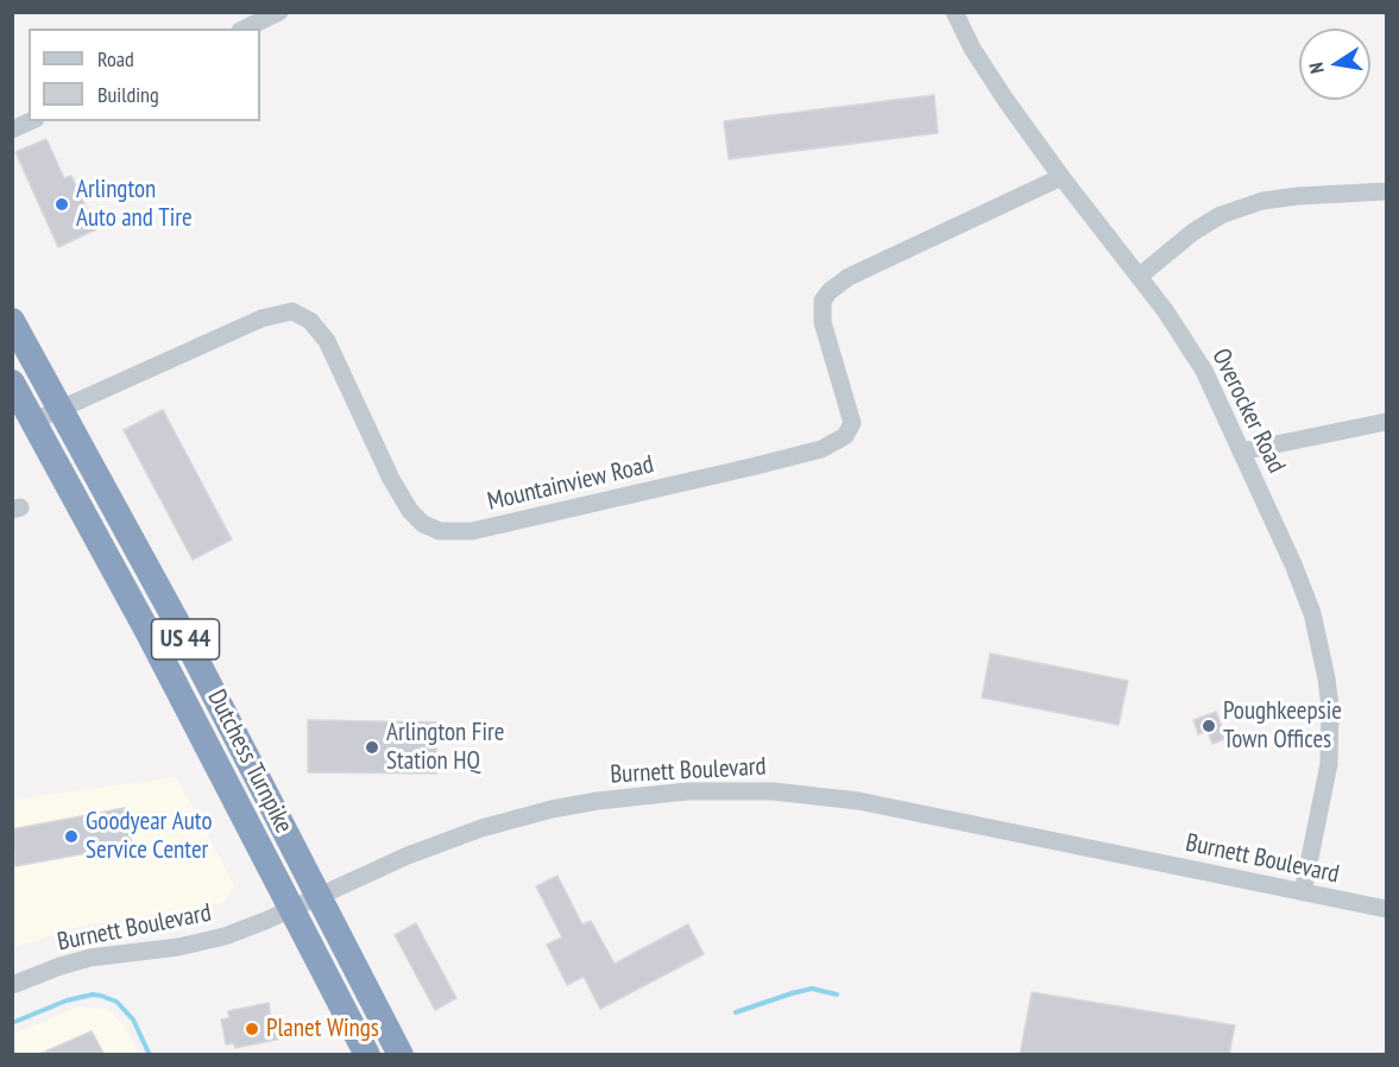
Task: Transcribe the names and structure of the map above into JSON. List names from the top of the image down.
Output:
{
  "streets": {
    "highway": ["US 44", "Dutchess Turnpike"],
    "street": ["Overocker Road", "Mountainview Road", "Burnett Boulevard"]
  },
  "crossings": [
    ["Overocker Road", "Mountainview Road"],
    ["Overocker Road", "Burnett Boulevard"],
    ["Mountainview Road", "Dutchess Turnpike"],
    ["Dutchess Turnpike", "Burnett Boulevard"]
  ],
  "places": [
    "Arlington Auto and Tire",
    "Poughkeepsie Town Offices",
    "Arlington Fire Station HQ",
    "Goodyear Auto Service Center",
    "Planet Wings"
  ],
  "legend": ["Road", "Building"],
  "north": "left"
}
